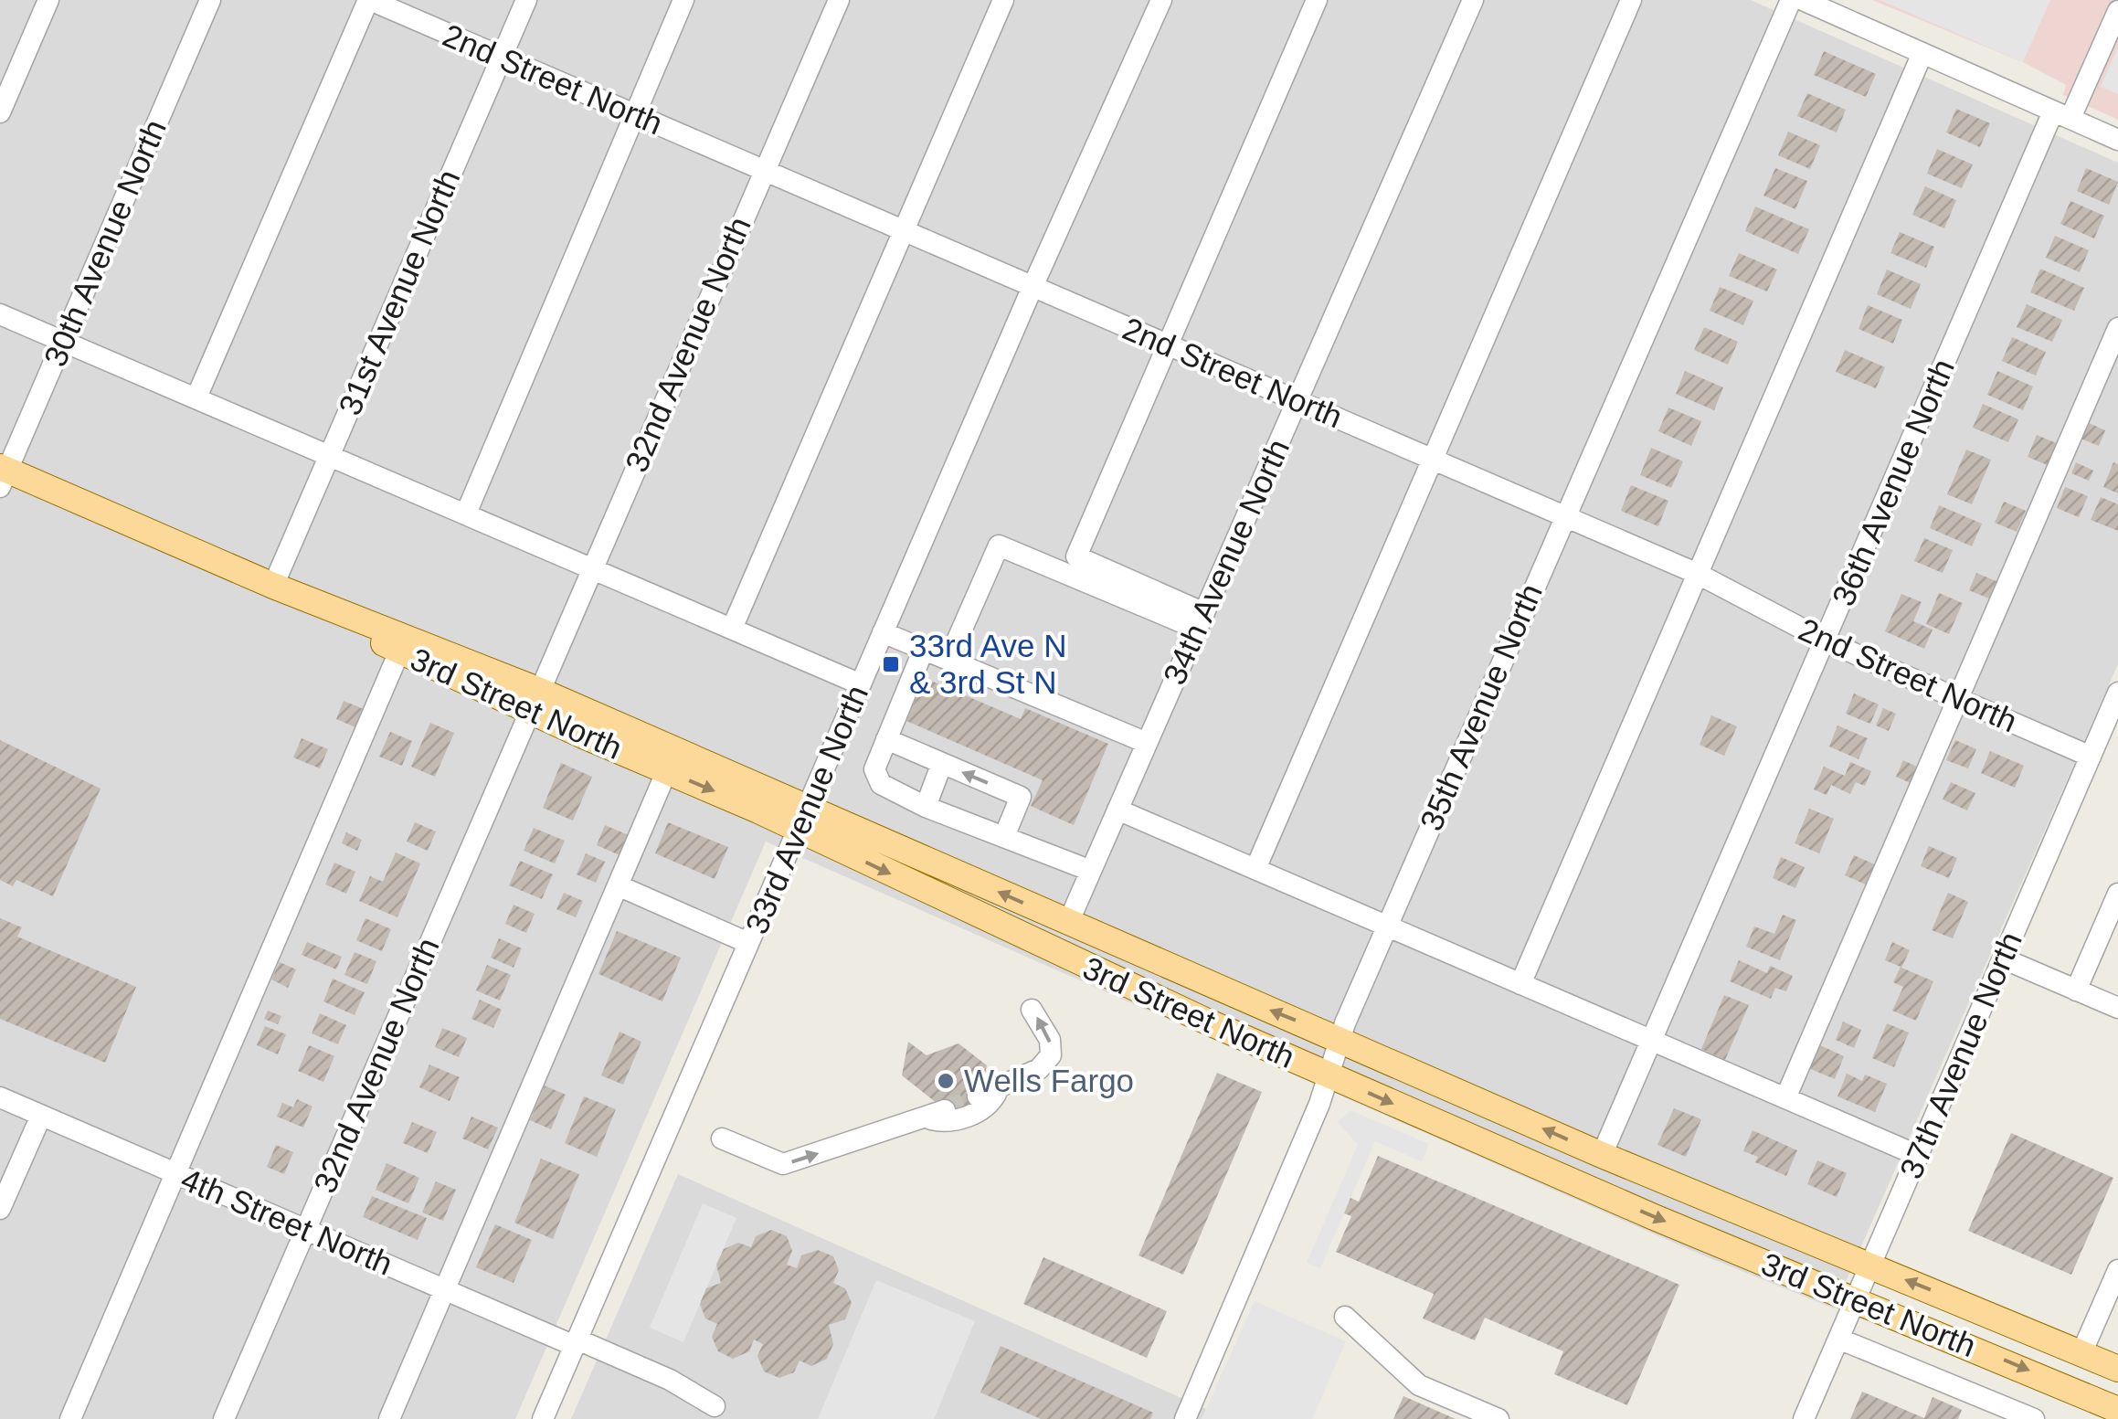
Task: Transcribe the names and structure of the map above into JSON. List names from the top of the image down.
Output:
{
  "streets": {
    "main road": ["3rd Street North"],
    "street": [
      "2nd Street North",
      "30th Avenue North",
      "31st Avenue North",
      "32nd Avenue North",
      "36th Avenue North",
      "34th Avenue North",
      "35th Avenue North",
      "33rd Avenue North",
      "37th Avenue North",
      "4th Street North"
    ]
  },
  "crossings": [
    ["2nd Street North", "31st Avenue North"],
    ["2nd Street North", "32nd Avenue North"],
    ["2nd Street North", "36th Avenue North"],
    ["2nd Street North", "34th Avenue North"],
    ["2nd Street North", "35th Avenue North"],
    ["2nd Street North", "33rd Avenue North"],
    ["2nd Street North", "37th Avenue North"],
    ["30th Avenue North", "3rd Street North"],
    ["31st Avenue North", "3rd Street North"],
    ["32nd Avenue North", "3rd Street North"],
    ["32nd Avenue North", "4th Street North"],
    ["36th Avenue North", "3rd Street North"],
    ["34th Avenue North", "3rd Street North"],
    ["3rd Street North", "35th Avenue North"],
    ["3rd Street North", "33rd Avenue North"],
    ["3rd Street North", "37th Avenue North"],
    ["33rd Avenue North", "4th Street North"]
  ],
  "places": {
    "transit": ["33rd Ave N & 3rd St N"],
    "other": ["Wells Fargo"]
  }
}
